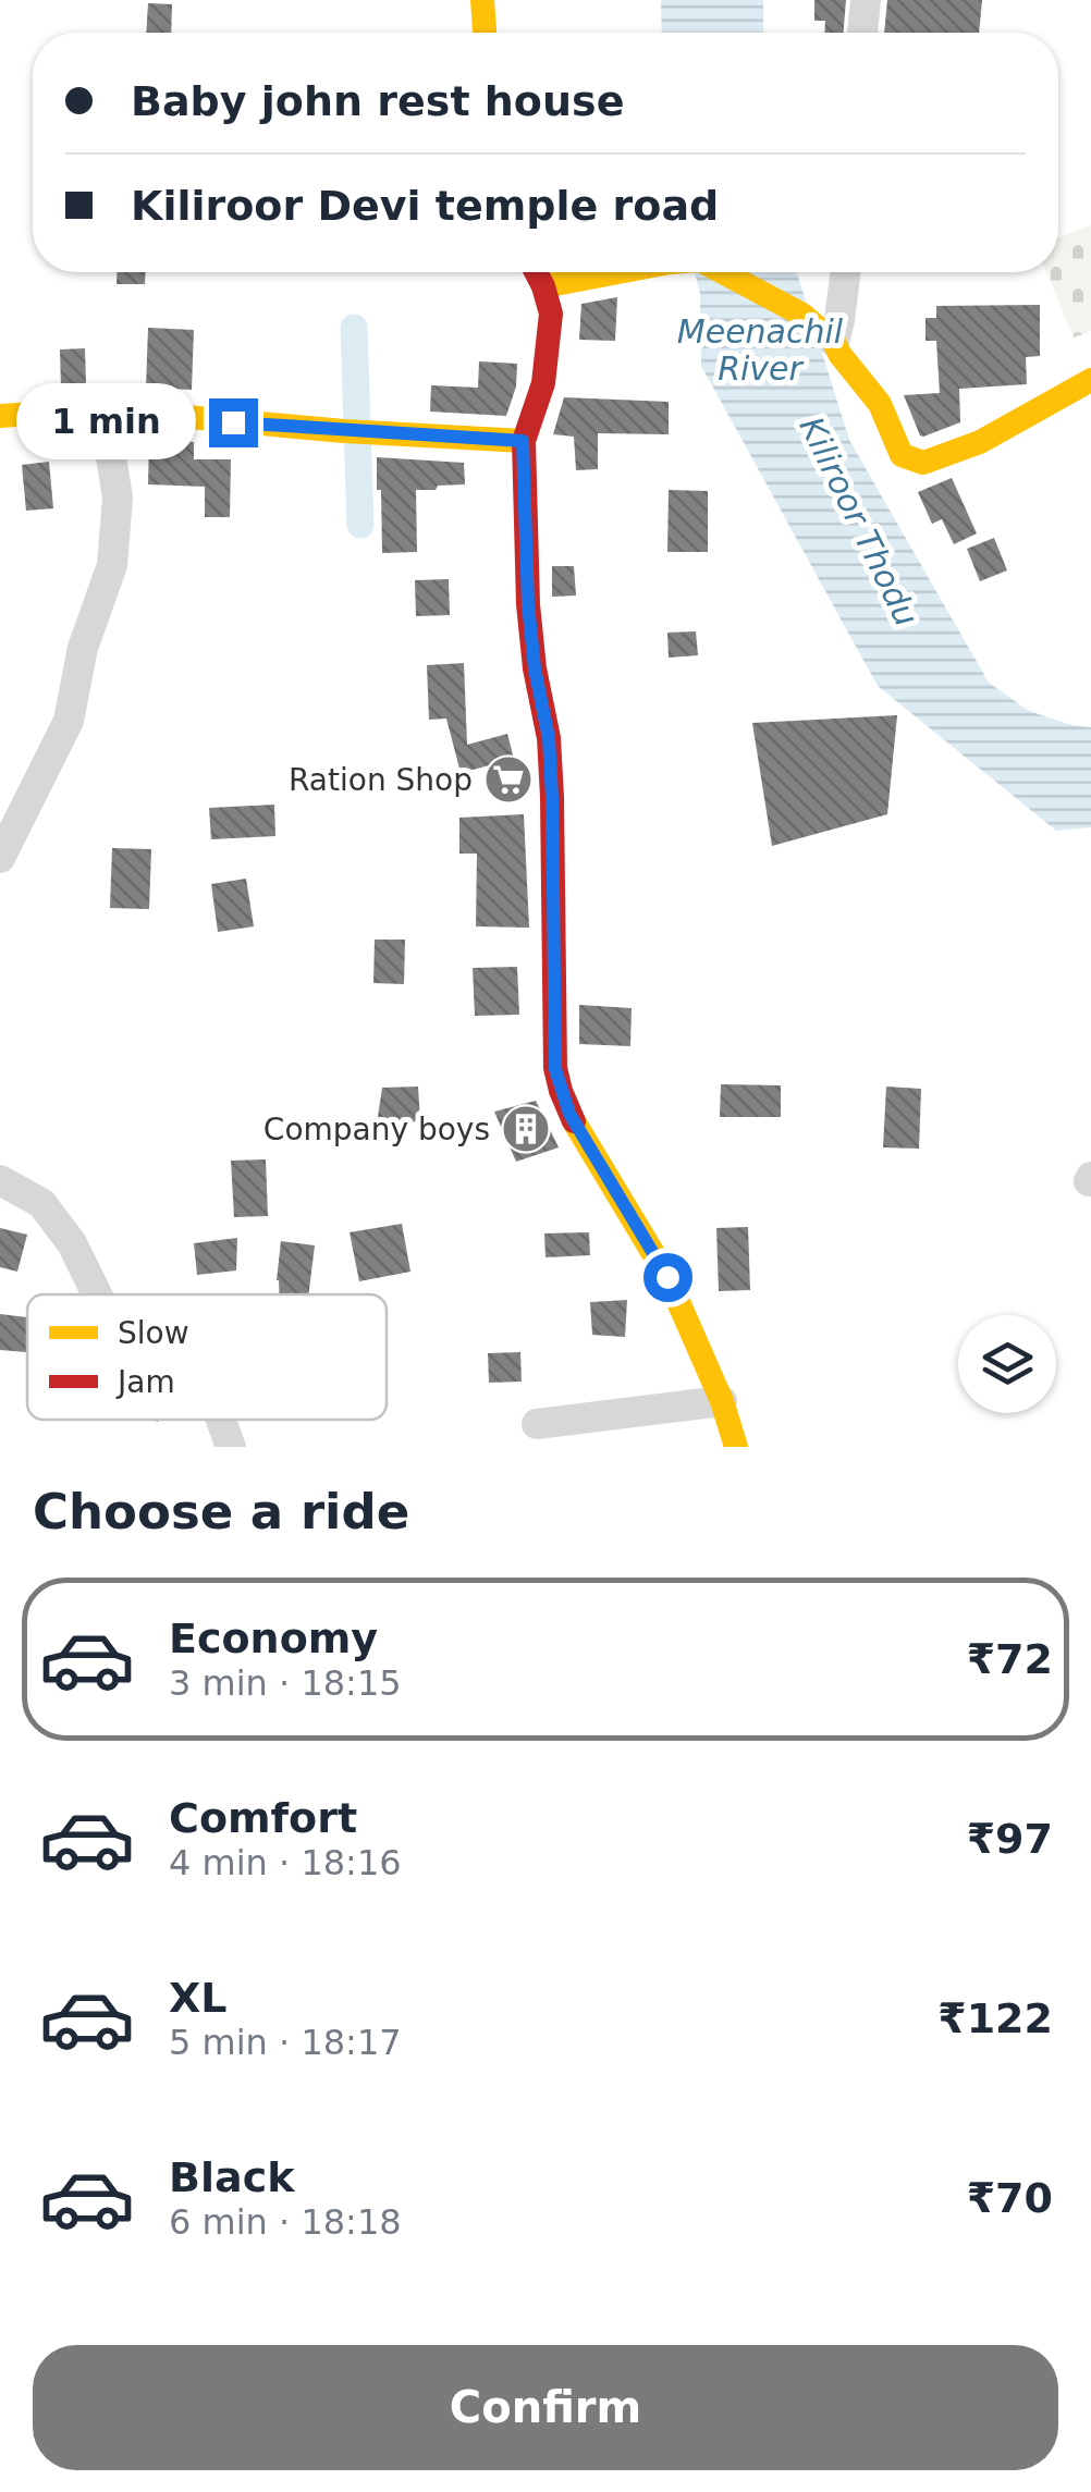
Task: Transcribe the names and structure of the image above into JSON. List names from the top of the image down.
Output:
{
  "water": ["Meenachil River", "Kiliroor Thodu"],
  "places": {
    "supermarket": ["Ration Shop"],
    "building": ["Company boys"]
  },
  "legend": ["Slow", "Jam"],
  "page": {
    "banner": ["Baby john rest house", "Kiliroor Devi temple road"],
    "bubble": "1 min",
    "heading": "Choose a ride",
    "list": [
      {
        "name": "Economy",
        "note": "3 min · 18:15",
        "value": "₹72"
      },
      {
        "name": "Comfort",
        "note": "4 min · 18:16",
        "value": "₹97"
      },
      {
        "name": "XL",
        "note": "5 min · 18:17",
        "value": "₹122"
      },
      {
        "name": "Black",
        "note": "6 min · 18:18",
        "value": "₹70"
      }
    ],
    "buttons": "Confirm"
  }
}
